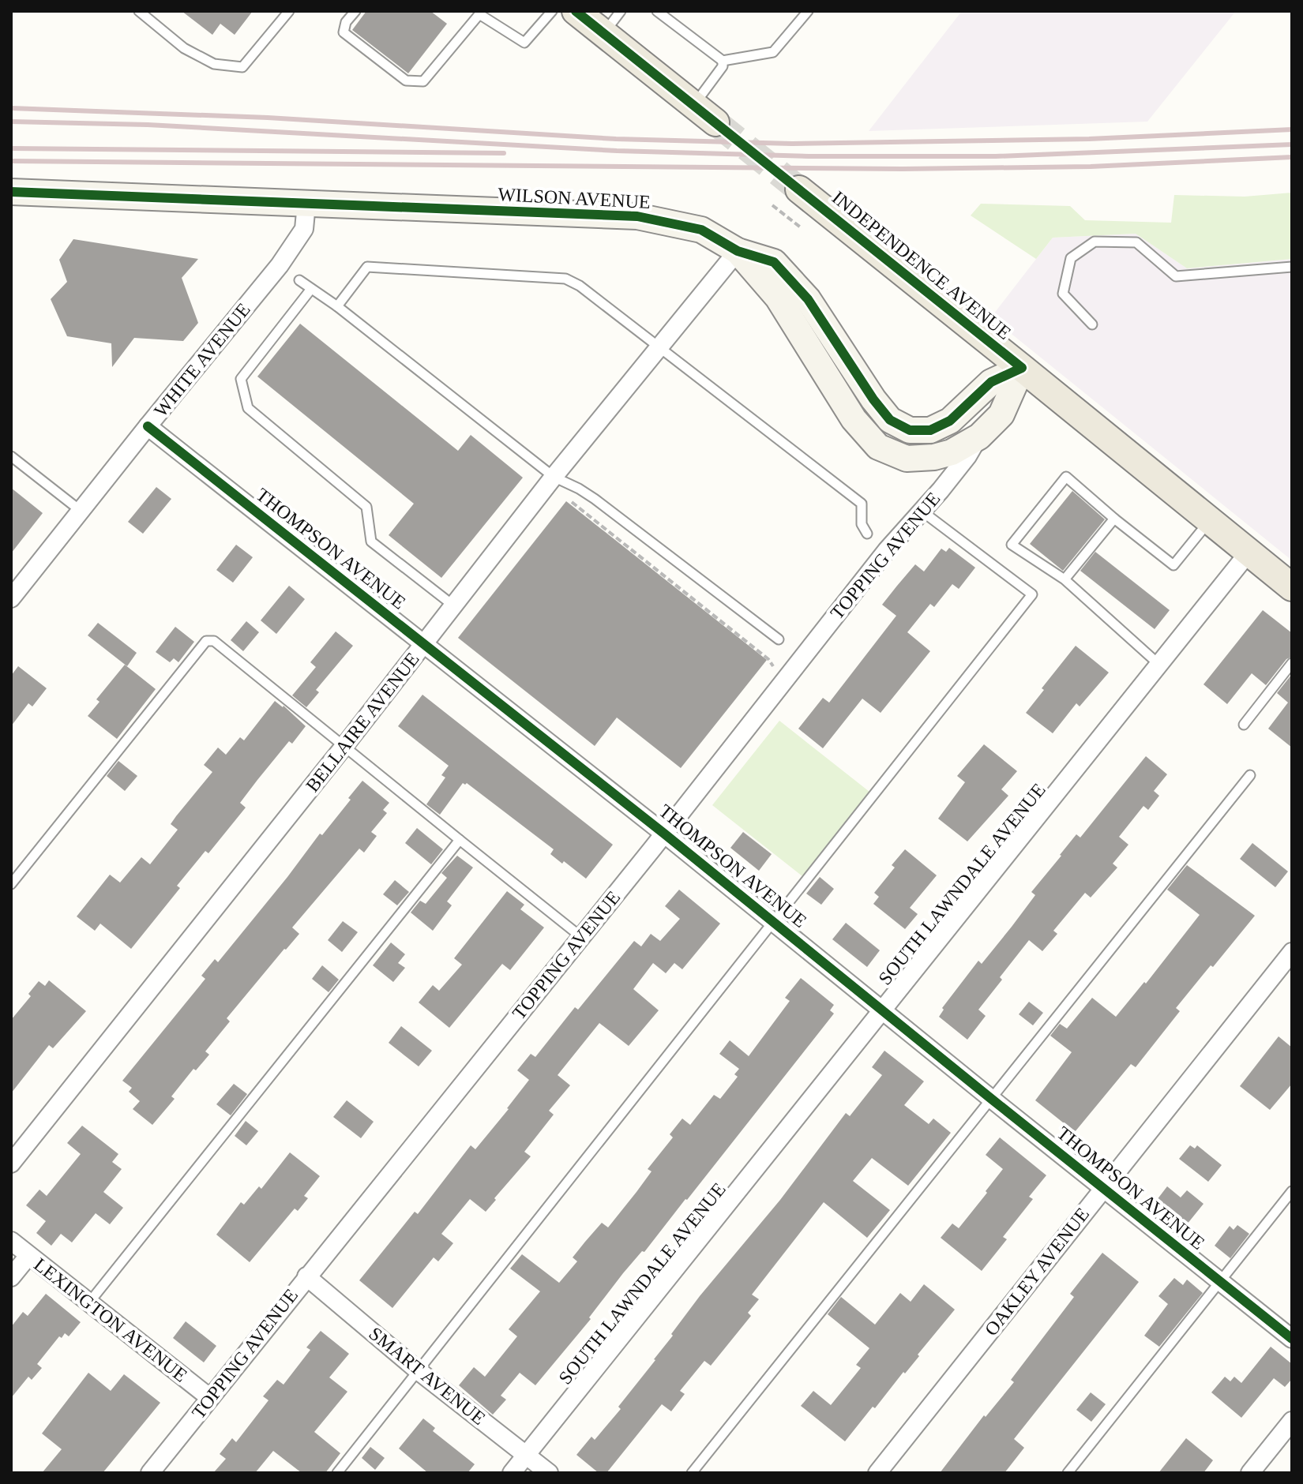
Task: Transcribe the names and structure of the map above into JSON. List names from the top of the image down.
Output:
{
  "streets": {
    "main road": ["WILSON AVENUE", "INDEPENDENCE AVENUE"],
    "street": [
      "WHITE AVENUE",
      "THOMPSON AVENUE",
      "TOPPING AVENUE",
      "BELLAIRE AVENUE",
      "SOUTH LAWNDALE AVENUE",
      "OAKLEY AVENUE",
      "LEXINGTON AVENUE",
      "SMART AVENUE"
    ]
  },
  "crossings": [
    ["WILSON AVENUE", "INDEPENDENCE AVENUE"],
    ["WILSON AVENUE", "WHITE AVENUE"],
    ["WILSON AVENUE", "TOPPING AVENUE"],
    ["WILSON AVENUE", "BELLAIRE AVENUE"],
    ["INDEPENDENCE AVENUE", "SOUTH LAWNDALE AVENUE"],
    ["WHITE AVENUE", "THOMPSON AVENUE"],
    ["THOMPSON AVENUE", "TOPPING AVENUE"],
    ["THOMPSON AVENUE", "BELLAIRE AVENUE"],
    ["THOMPSON AVENUE", "SOUTH LAWNDALE AVENUE"],
    ["THOMPSON AVENUE", "OAKLEY AVENUE"],
    ["TOPPING AVENUE", "LEXINGTON AVENUE"],
    ["TOPPING AVENUE", "SMART AVENUE"],
    ["SOUTH LAWNDALE AVENUE", "SMART AVENUE"]
  ]
}
